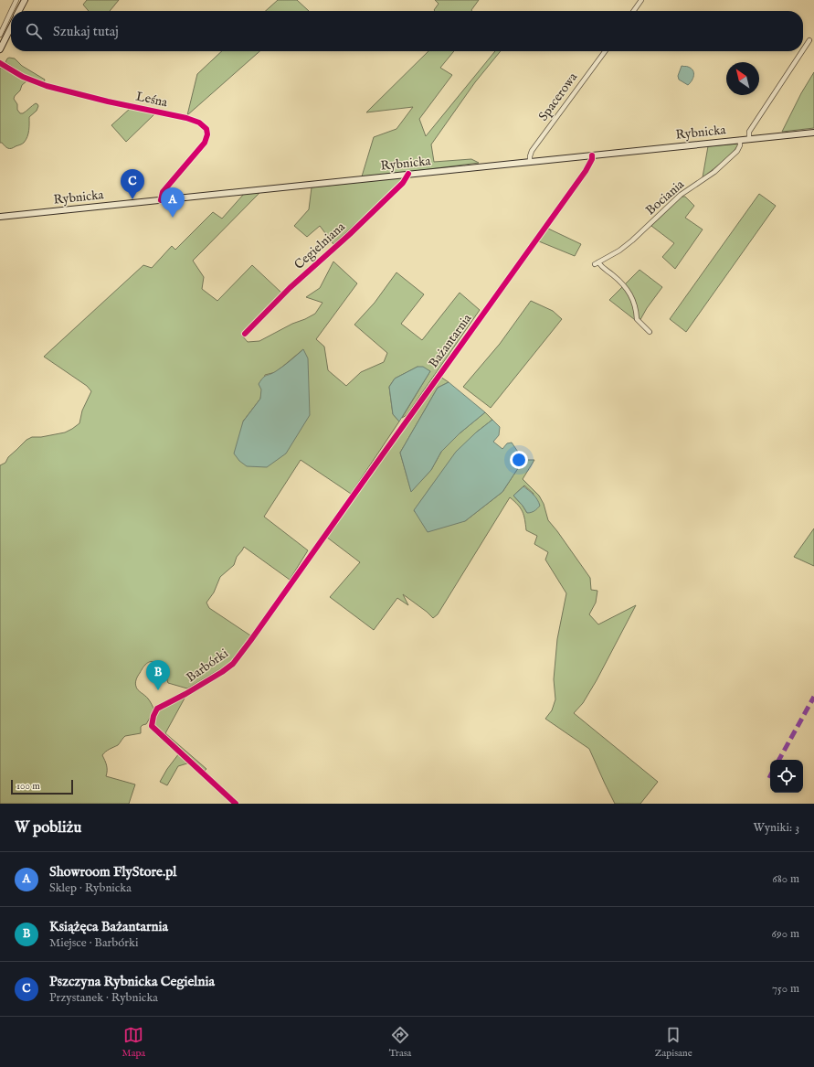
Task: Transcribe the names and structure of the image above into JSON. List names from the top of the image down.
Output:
{
  "streets": {
    "main road": ["Rybnicka"],
    "street": [
      "Spacerowa",
      "Leśna",
      "Bociania",
      "Cegielniana",
      "Bażantarnia",
      "Barbórki"
    ]
  },
  "crossings": [
    ["Spacerowa", "Rybnicka"],
    ["Leśna", "Rybnicka"],
    ["Rybnicka", "Bociania"],
    ["Rybnicka", "Cegielniana"],
    ["Rybnicka", "Bażantarnia"],
    ["Bażantarnia", "Barbórki"]
  ],
  "scale_bar": "100 m",
  "north": "top left",
  "page": {
    "search": "Szukaj tutaj",
    "pins": ["C", "A", "B"],
    "scale": "100 m",
    "heading": ["W pobliżu", "Wyniki: 3"],
    "list": [
      {
        "mark": "A",
        "name": "Showroom FlyStore.pl",
        "note": "Sklep · Rybnicka",
        "value": "680 m"
      },
      {
        "mark": "B",
        "name": "Książęca Bażantarnia",
        "note": "Miejsce · Barbórki",
        "value": "690 m"
      },
      {
        "mark": "C",
        "name": "Pszczyna Rybnicka Cegielnia",
        "note": "Przystanek · Rybnicka",
        "value": "750 m"
      }
    ],
    "nav": ["Mapa", "Trasa", "Zapisane"]
  }
}
